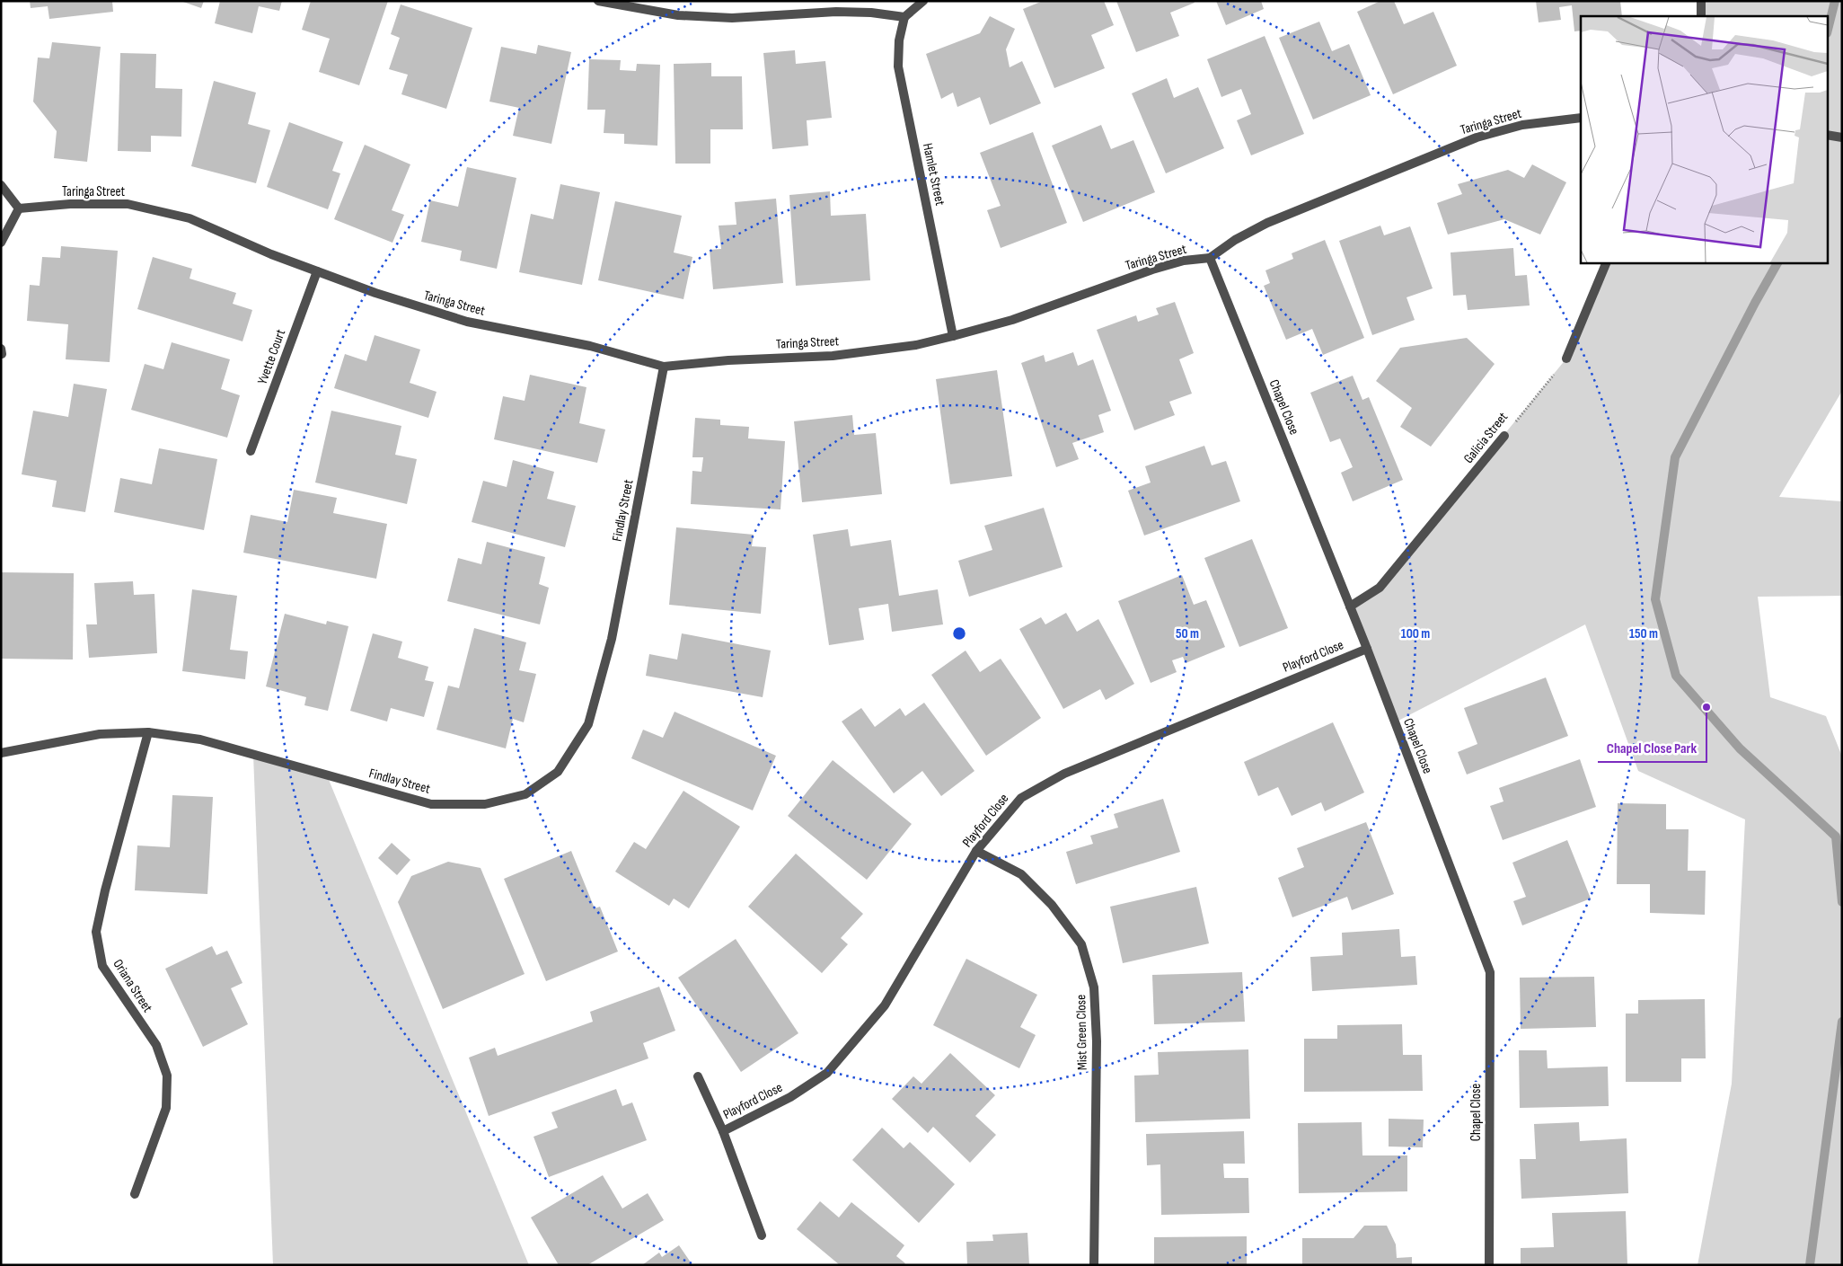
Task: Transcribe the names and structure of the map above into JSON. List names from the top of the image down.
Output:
{
  "streets": {
    "street": [
      "Taringa Street",
      "Hamlet Street",
      "Yvette Court",
      "Chapel Close",
      "Galicia Street",
      "Findlay Street",
      "Playford Close",
      "Oriana Street",
      "Mist Green Close"
    ]
  },
  "crossings": [
    ["Taringa Street", "Hamlet Street"],
    ["Taringa Street", "Yvette Court"],
    ["Taringa Street", "Chapel Close"],
    ["Taringa Street", "Findlay Street"],
    ["Chapel Close", "Galicia Street"],
    ["Chapel Close", "Playford Close"],
    ["Findlay Street", "Oriana Street"],
    ["Playford Close", "Mist Green Close"]
  ],
  "places": ["Chapel Close Park"],
  "rings": ["50 m", "100 m", "150 m"]
}
